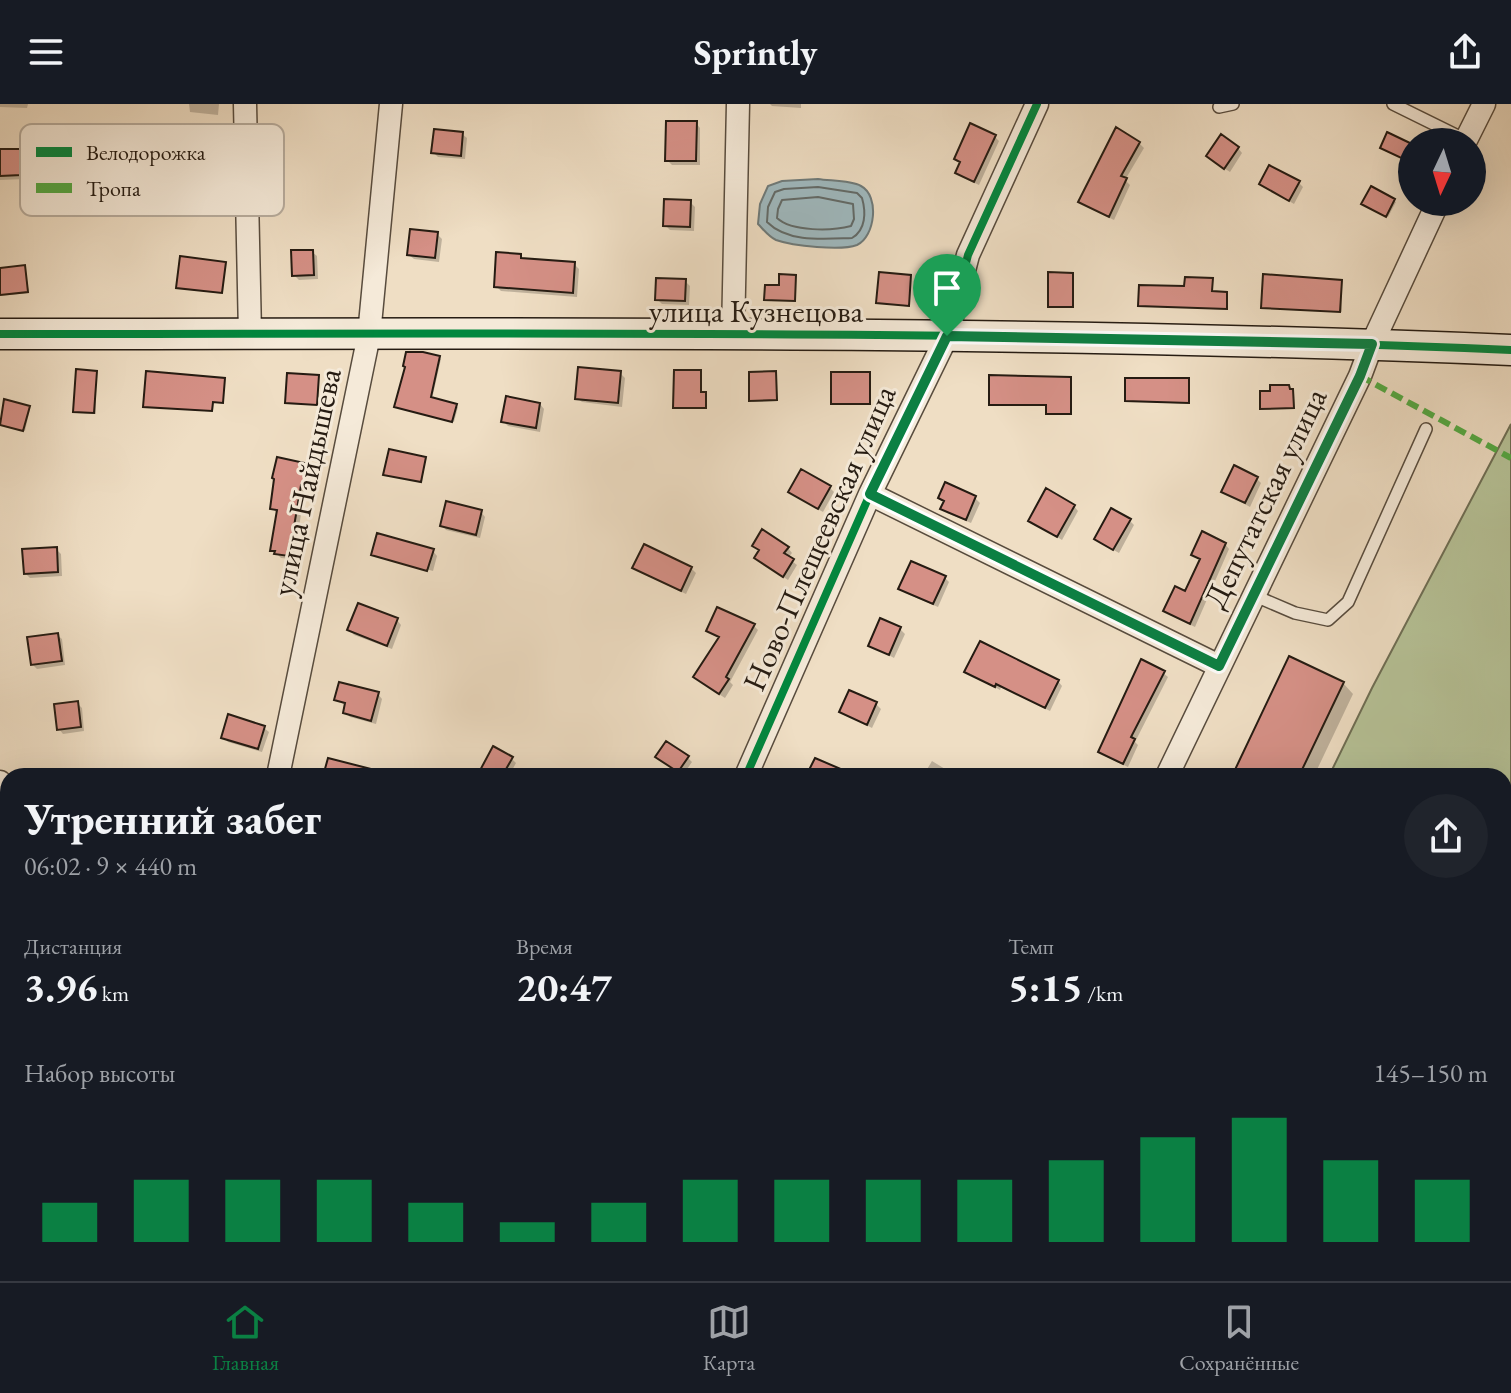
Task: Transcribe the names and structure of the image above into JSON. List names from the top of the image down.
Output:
{
  "streets": {
    "street": [
      "улица Кузнецова",
      "улица Найдышева",
      "Депутатская улица",
      "Ново-Плещеевская улица"
    ]
  },
  "crossings": [
    ["улица Кузнецова", "улица Найдышева"],
    ["улица Кузнецова", "Депутатская улица"],
    ["улица Кузнецова", "Ново-Плещеевская улица"]
  ],
  "legend": ["Велодорожка", "Тропа"],
  "north": "bottom",
  "page": {
    "header": "Sprintly",
    "heading": ["Утренний забег", "06:02 · 9 × 440 m"],
    "stats": [
      ["Дистанция", "3.96 km"],
      ["Время", "20:47"],
      ["Темп", "5:15 /km"]
    ],
    "chart": ["Набор высоты", "145–150 m"],
    "tabs": ["Главная", "Карта", "Сохранённые"]
  }
}
